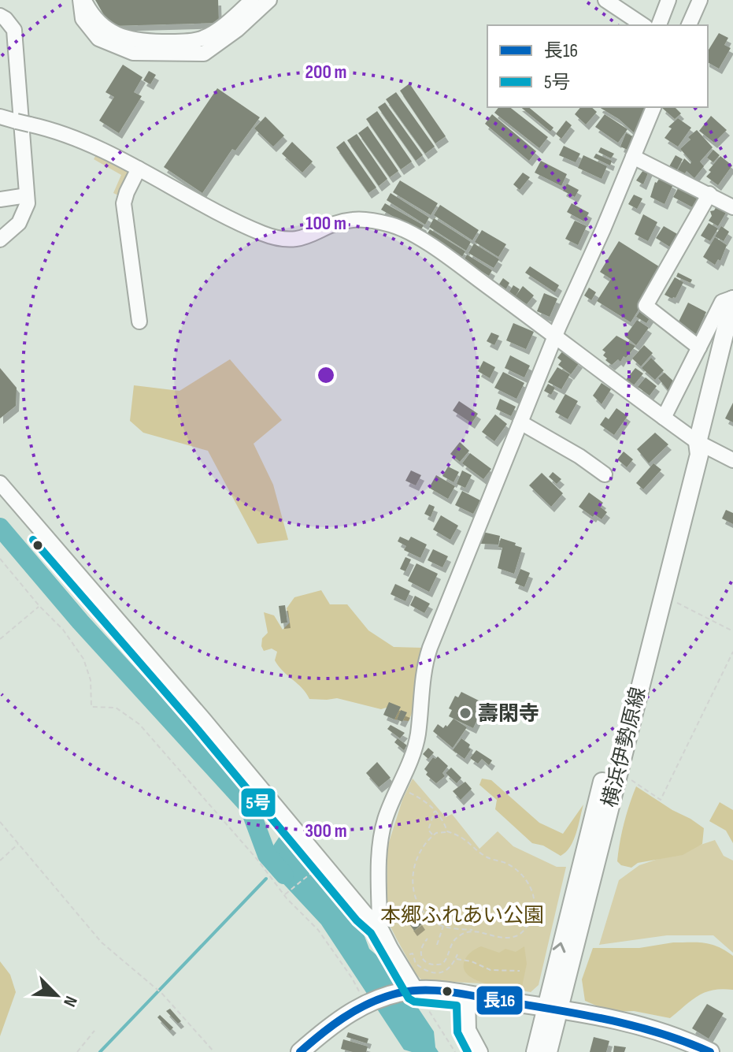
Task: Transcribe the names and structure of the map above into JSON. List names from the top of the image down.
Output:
{
  "streets": {
    "main road": ["横浜伊勢原線"]
  },
  "parks": ["本郷ふれあい公園"],
  "places": ["壽閑寺"],
  "lines": ["transit line 5号", "transit line 長16"],
  "legend": ["長16", "5号"],
  "north": "bottom right",
  "rings": ["200 m", "100 m", "300 m"]
}
